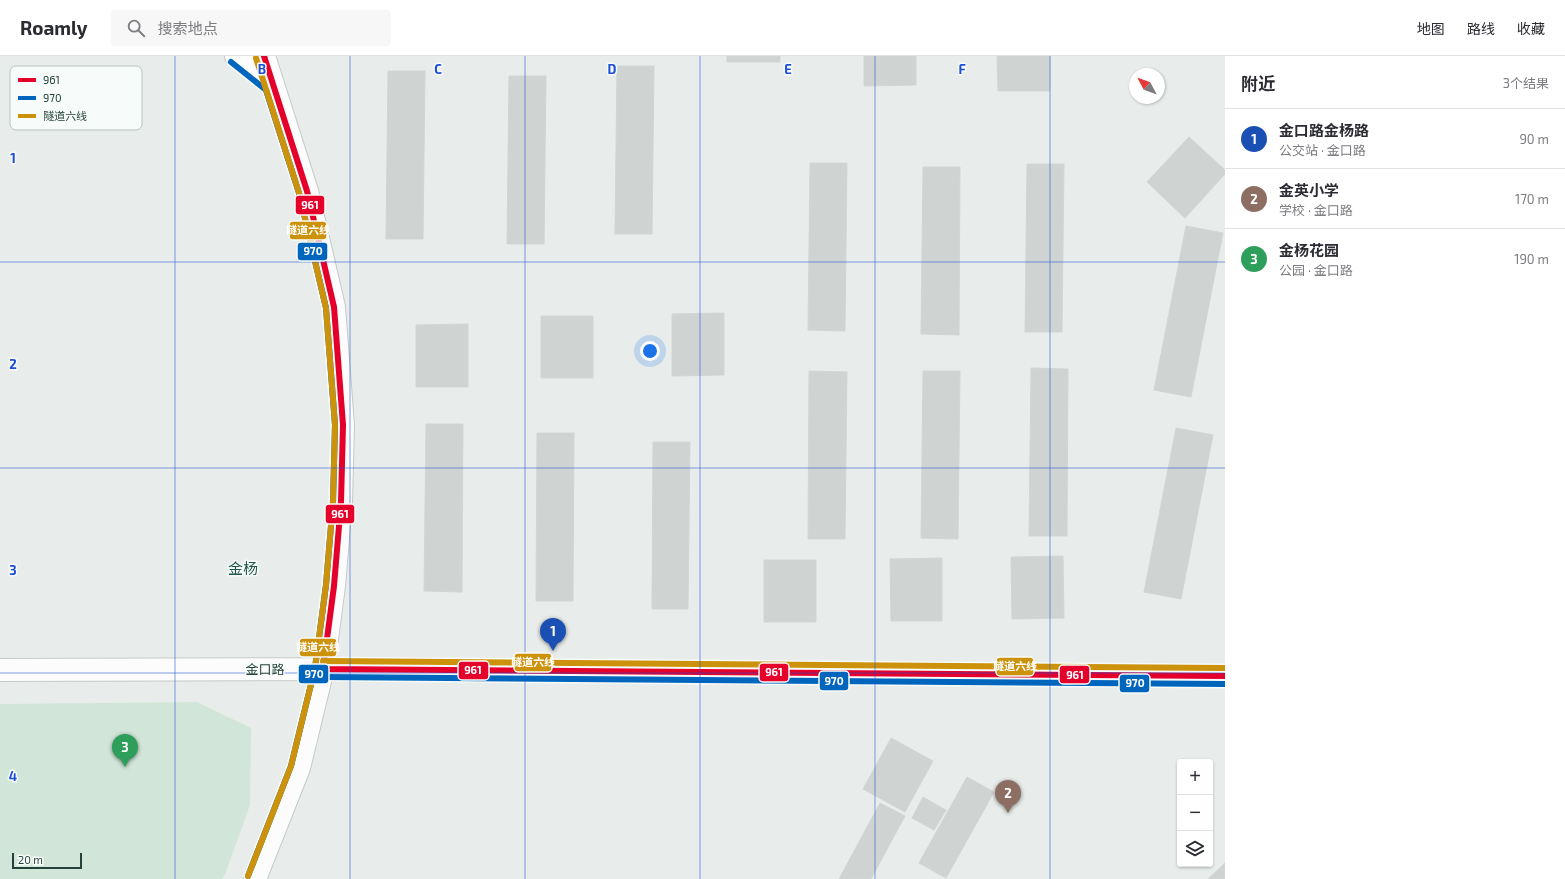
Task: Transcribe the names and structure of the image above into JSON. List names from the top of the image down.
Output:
{
  "streets": {
    "street": ["金口路"]
  },
  "districts": ["金杨"],
  "lines": ["transit line 961", "transit line 隧道六线", "transit line 970"],
  "legend": ["961", "970", "隧道六线"],
  "scale_bar": "20 m",
  "north": "top left",
  "page": {
    "header": "Roamly",
    "search": "搜索地点",
    "nav": ["地图", "路线", "收藏"],
    "heading": ["附近", "3个结果"],
    "list": [
      {
        "mark": "1",
        "name": "金口路金杨路",
        "note": "公交站 · 金口路",
        "value": "90 m"
      },
      {
        "mark": "2",
        "name": "金英小学",
        "note": "学校 · 金口路",
        "value": "170 m"
      },
      {
        "mark": "3",
        "name": "金杨花园",
        "note": "公园 · 金口路",
        "value": "190 m"
      }
    ],
    "pins": ["1", "3", "2"],
    "map_buttons": ["+", "−"],
    "scale": "20 m"
  },
  "grid": {
    "columns": [
      "B",
      "C",
      "D",
      "E",
      "F"
    ],
    "rows": [
      "1",
      "2",
      "3",
      "4"
    ]
  }
}
